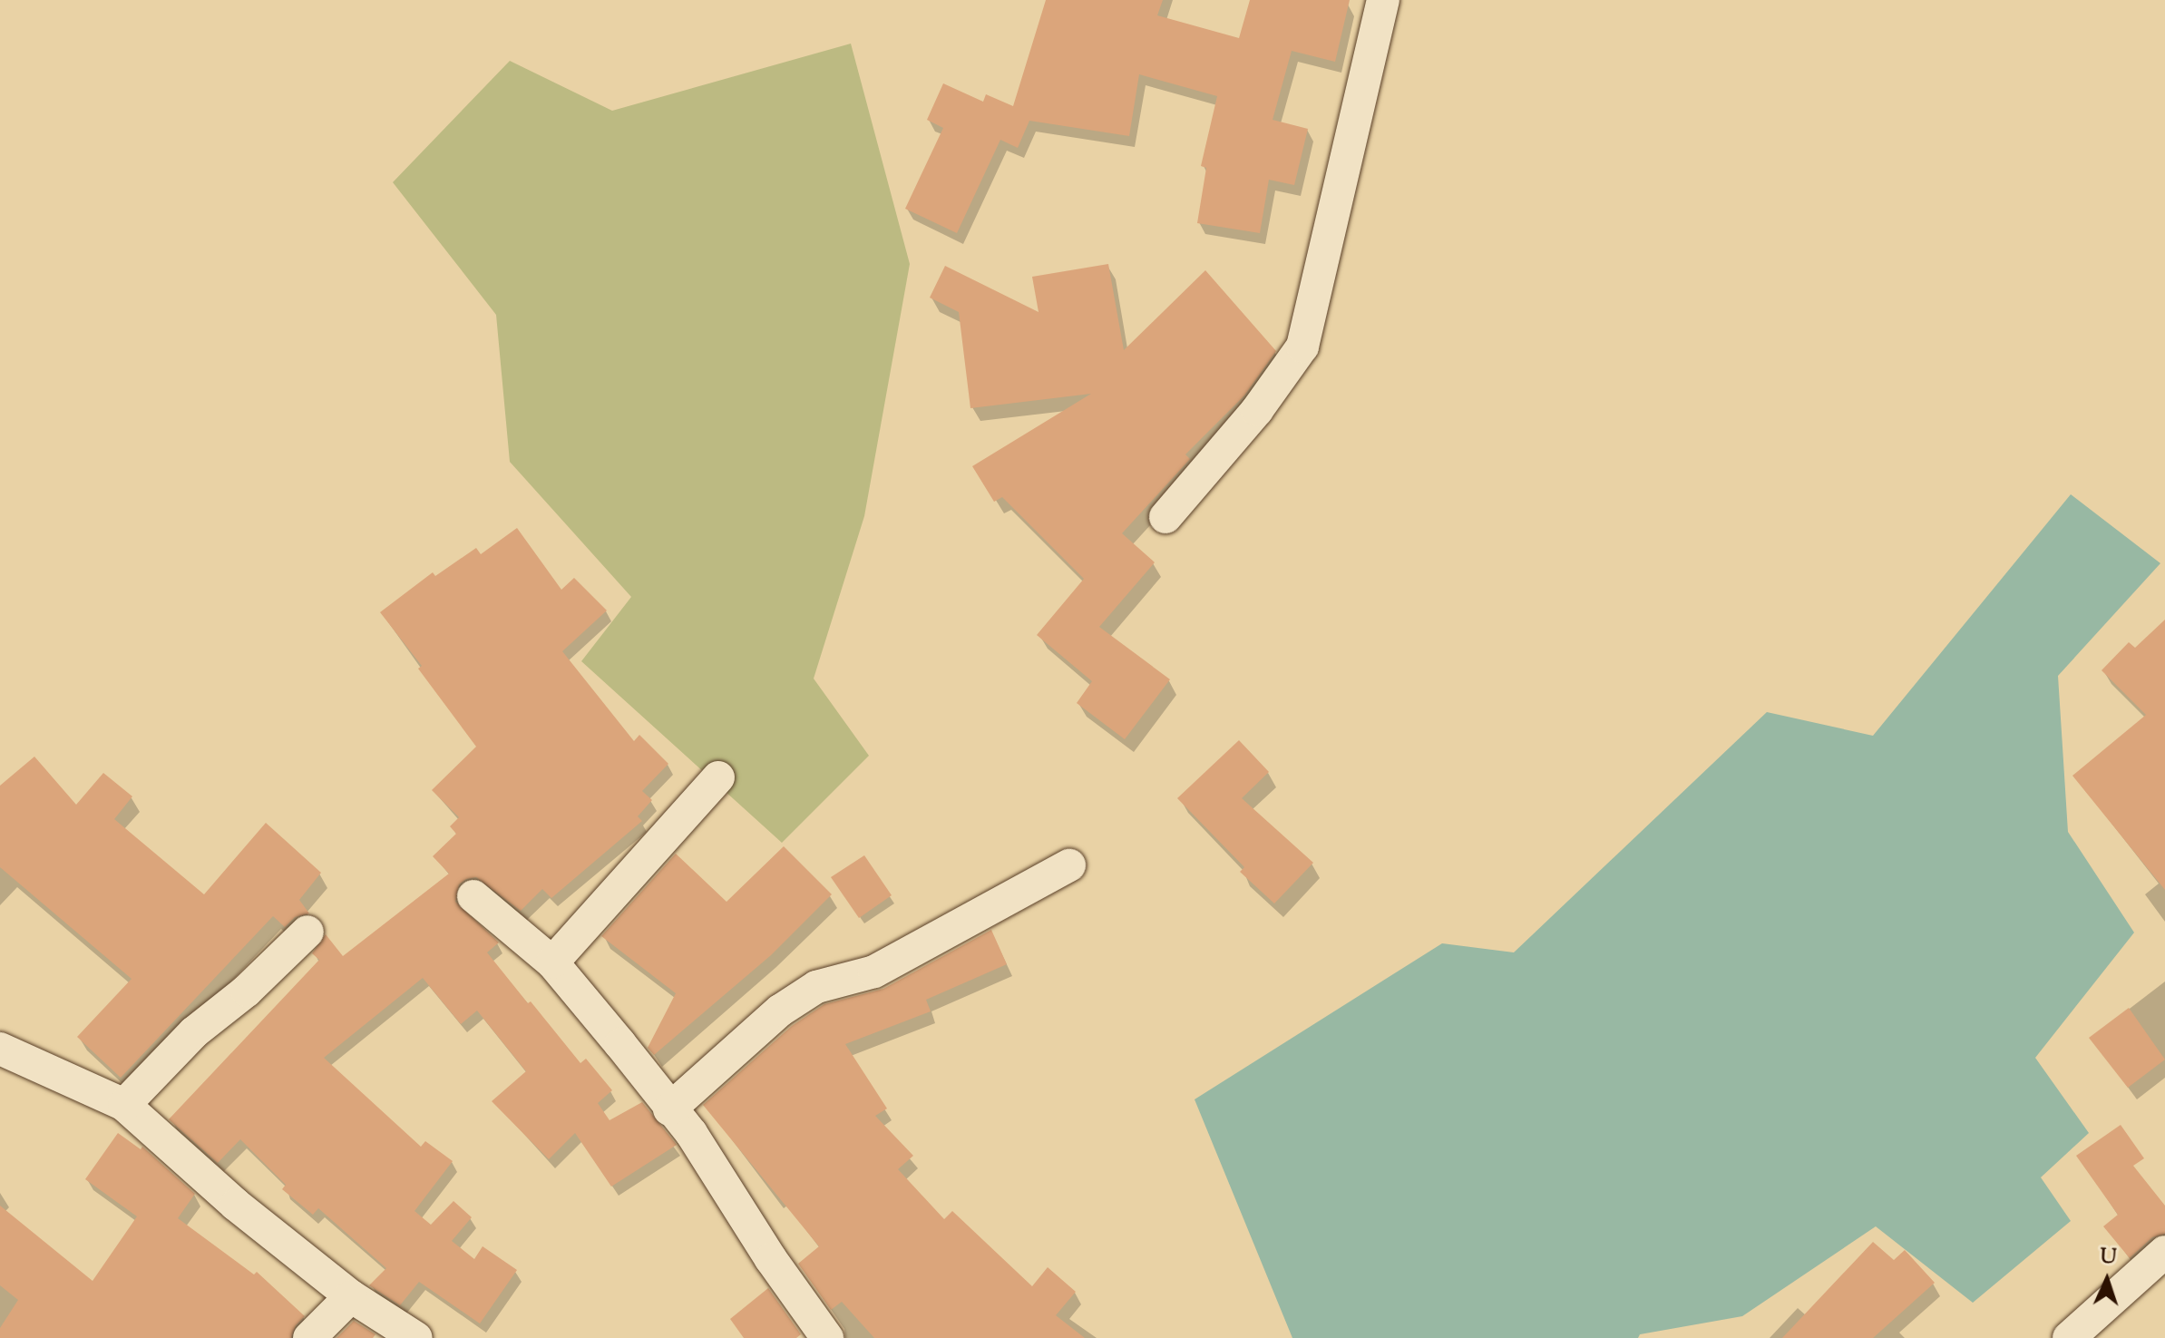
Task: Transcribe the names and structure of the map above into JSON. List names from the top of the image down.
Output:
{
  "north": "top"
}
